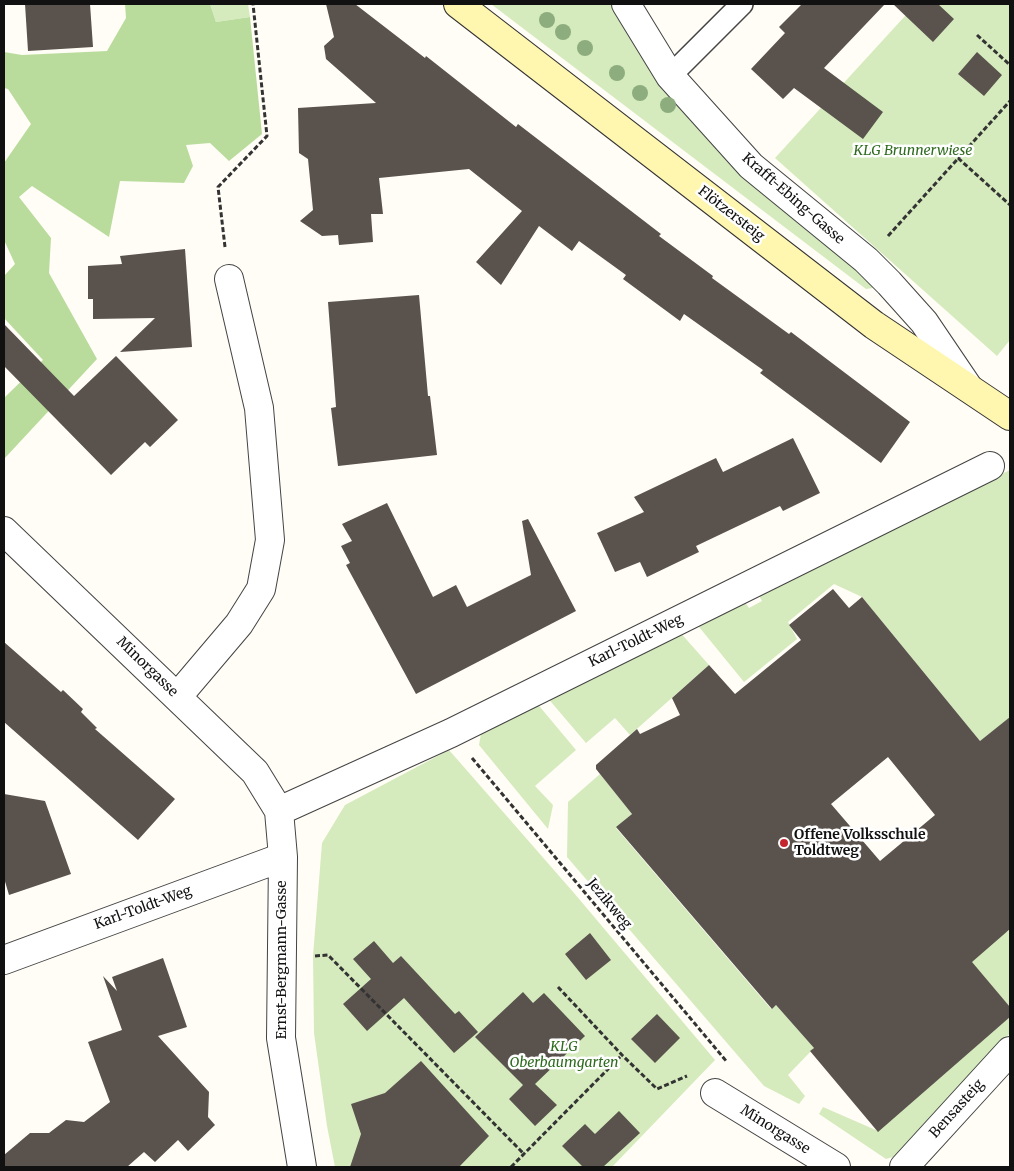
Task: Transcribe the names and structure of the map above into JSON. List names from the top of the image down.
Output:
{
  "streets": {
    "street": [
      "Krafft-Ebing-Gasse",
      "Flötzersteig",
      "Karl-Toldt-Weg",
      "Minorgasse",
      "Ernst-Bergmann-Gasse",
      "Bensasteig"
    ],
    "path": ["Jezikweg"]
  },
  "crossings": [
    ["Krafft-Ebing-Gasse", "Flötzersteig"],
    ["Karl-Toldt-Weg", "Minorgasse"],
    ["Karl-Toldt-Weg", "Jezikweg"],
    ["Karl-Toldt-Weg", "Ernst-Bergmann-Gasse"],
    ["Minorgasse", "Jezikweg"],
    ["Minorgasse", "Ernst-Bergmann-Gasse"]
  ],
  "parks": ["KLG Brunnerwiese", "KLG Oberbaumgarten"],
  "places": ["Offene Volksschule Toldtweg"]
}
